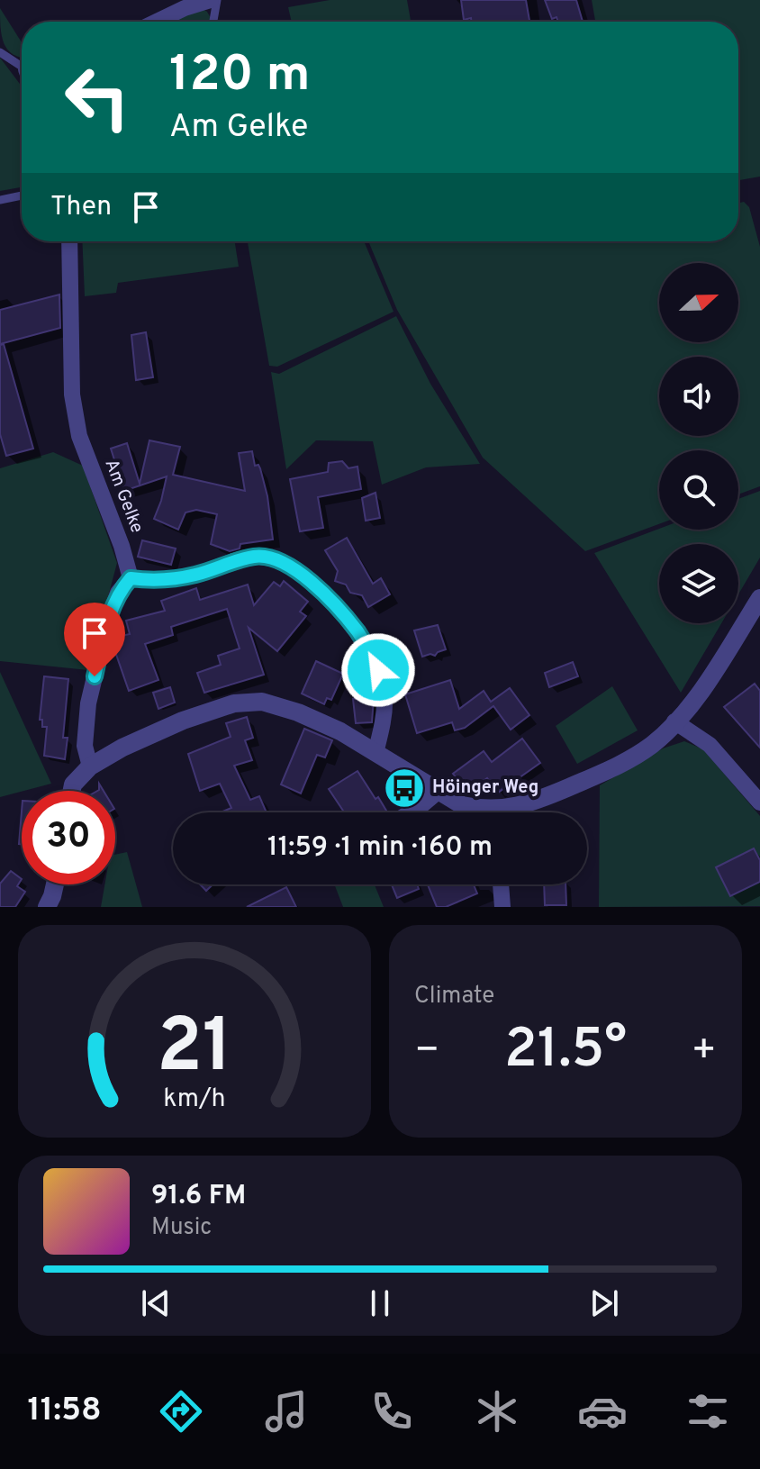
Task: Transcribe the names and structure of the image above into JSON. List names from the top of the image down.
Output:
{
  "streets": {
    "street": ["Am Gelke"]
  },
  "places": {
    "bus stop": ["Höinger Weg"]
  },
  "north": "right",
  "page": {
    "turn": ["120 m", "Am Gelke"],
    "then": "Then",
    "limit": "30",
    "trip": "11:59 · 1 min · 160 m",
    "tile": "Climate",
    "heat": ["−", "21.5°", "+"],
    "song": ["91.6 FM", "Music"],
    "tabs": "11:58",
    "gauge": ["21", "km/h"]
  }
}
